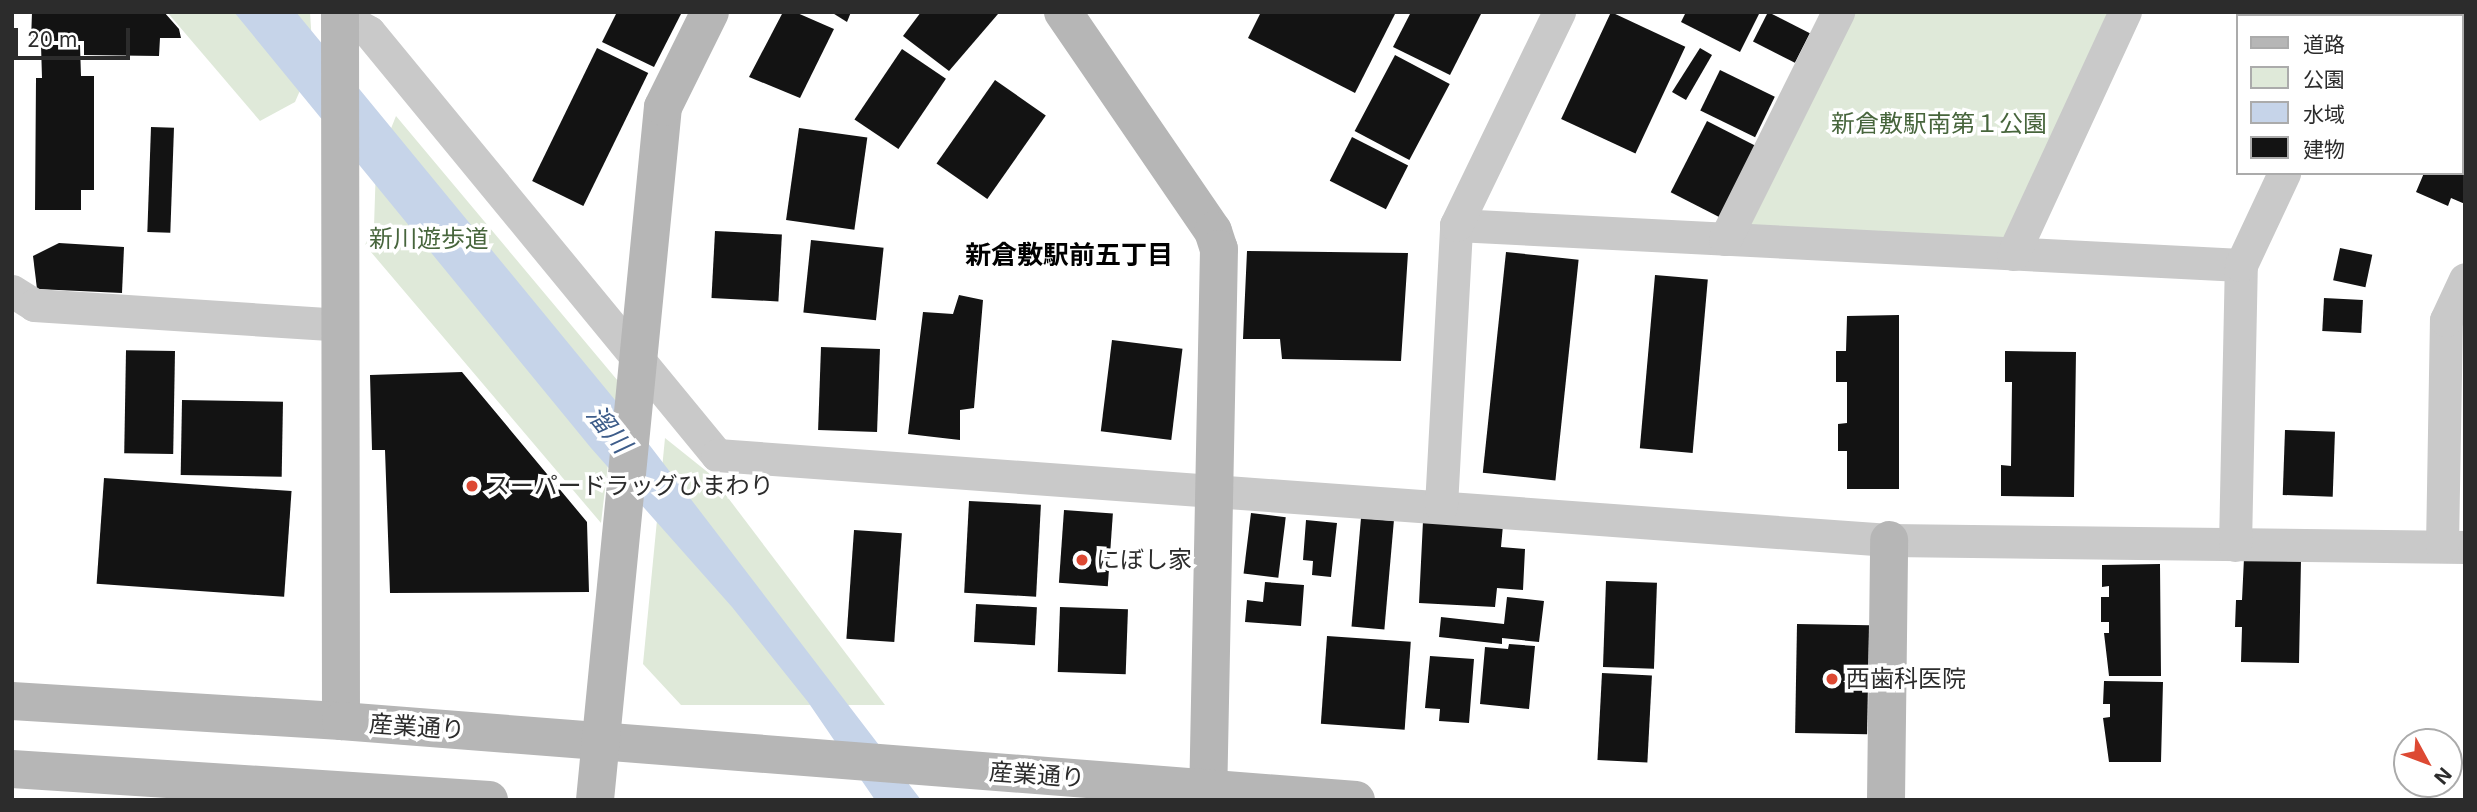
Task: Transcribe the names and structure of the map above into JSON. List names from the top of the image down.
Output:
{
  "streets": {
    "street": ["産業通り"]
  },
  "districts": ["新倉敷駅前五丁目"],
  "water": ["溜川"],
  "parks": ["新倉敷駅南第１公園", "新川遊歩道"],
  "places": ["スーパードラッグひまわり", "にぼし家", "西歯科医院"],
  "legend": [
    "道路",
    "公園",
    "水域",
    "建物"
  ],
  "scale_bar": "20 m",
  "north": "bottom right"
}
